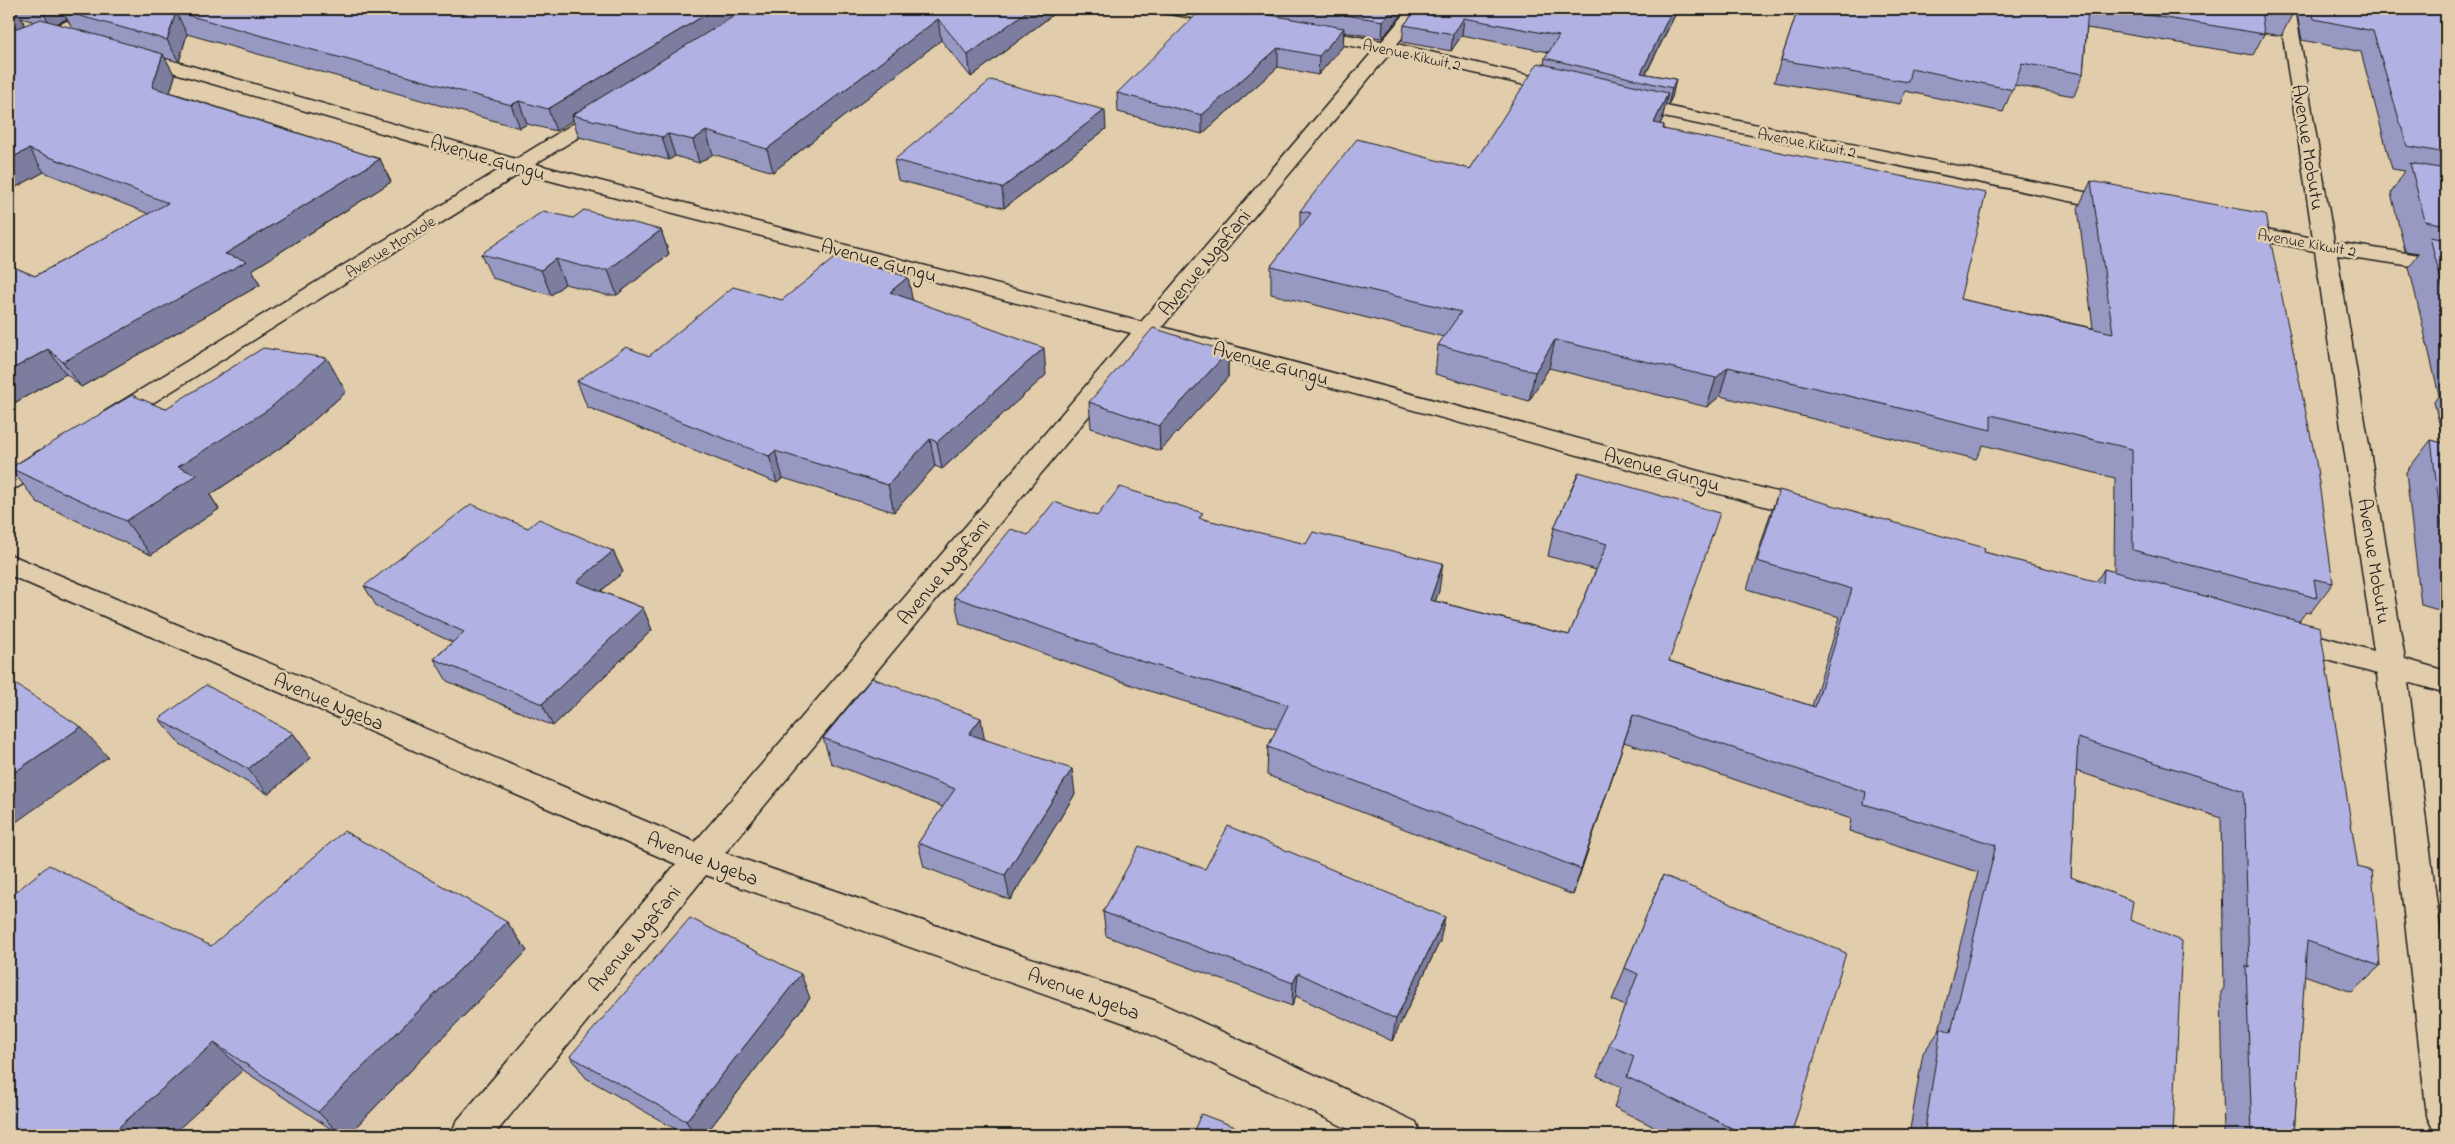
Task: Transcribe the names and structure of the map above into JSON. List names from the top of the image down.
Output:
{
  "streets": {
    "street": [
      "Avenue Kikwit 2",
      "Avenue Mobutu",
      "Avenue Gungu",
      "Avenue Monkole",
      "Avenue Ngafani",
      "Avenue Ngeba"
    ]
  },
  "crossings": [
    ["Avenue Kikwit 2", "Avenue Mobutu"],
    ["Avenue Kikwit 2", "Avenue Ngafani"],
    ["Avenue Gungu", "Avenue Monkole"],
    ["Avenue Gungu", "Avenue Ngafani"],
    ["Avenue Ngafani", "Avenue Ngeba"]
  ]
}
